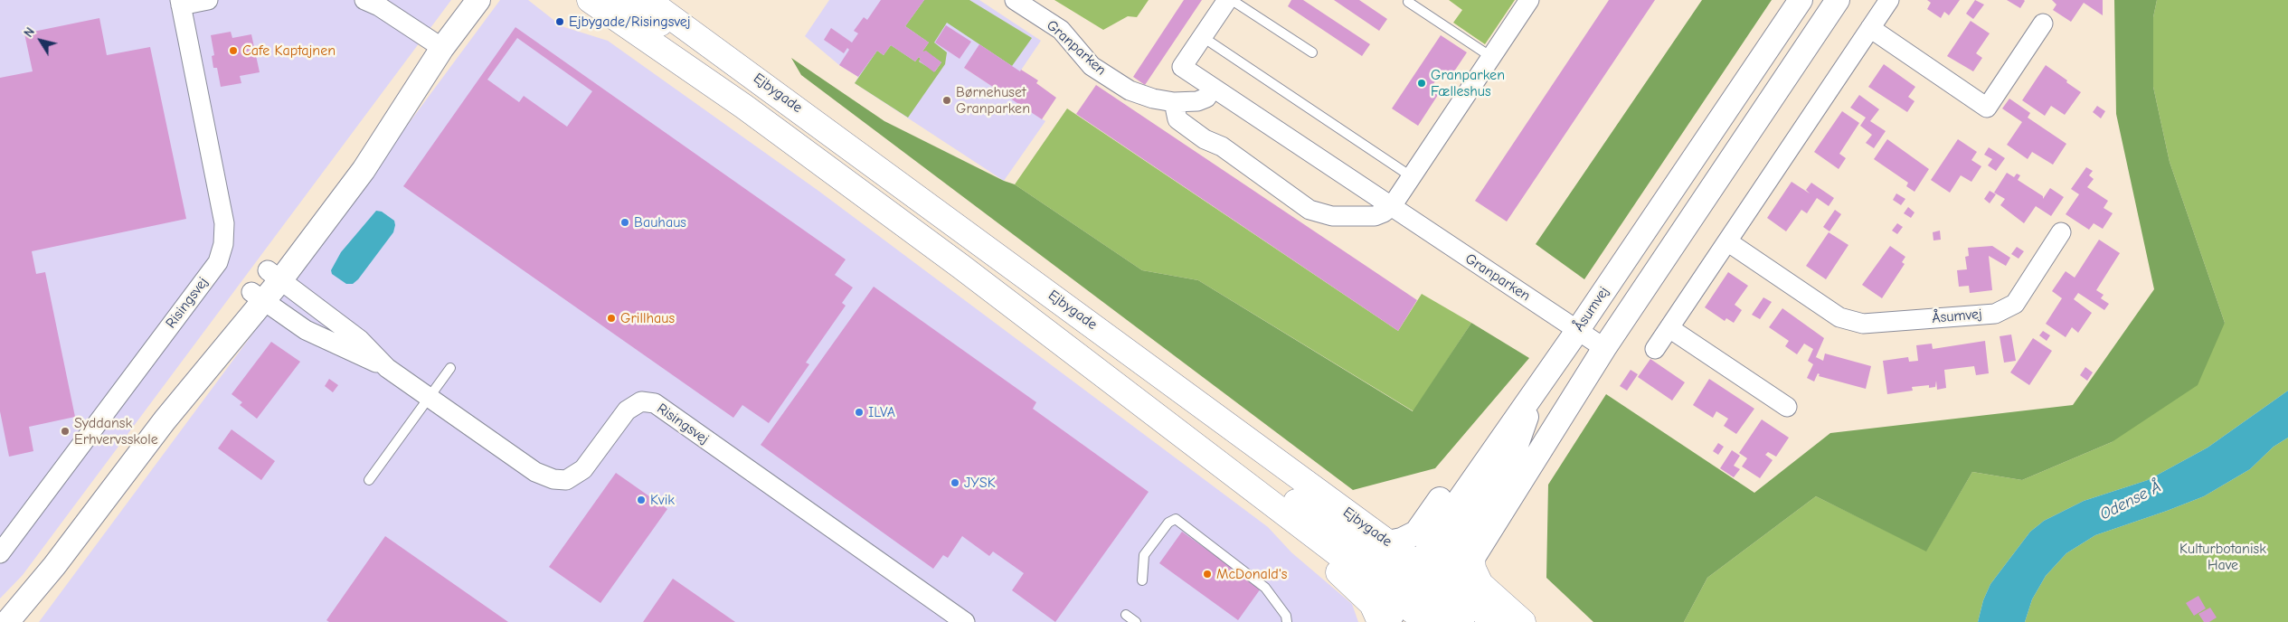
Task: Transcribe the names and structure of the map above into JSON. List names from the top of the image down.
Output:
{
  "streets": {
    "main road": ["Ejbygade"],
    "street": ["Granparken", "Risingsvej", "Åsumvej"]
  },
  "crossings": [
    ["Granparken", "Åsumvej"]
  ],
  "water": ["Odense Å"],
  "parks": ["Kulturbotanisk Have"],
  "places": [
    "Ejbygade/Risingsvej",
    "Cafe Kaptajnen",
    "Granparken Fælleshus",
    "Børnehuset Granparken",
    "Bauhaus",
    "Grillhaus",
    "ILVA",
    "Syddansk Erhvervsskole",
    "JYSK",
    "Kvik",
    "McDonald's"
  ],
  "north": "top left"
}
